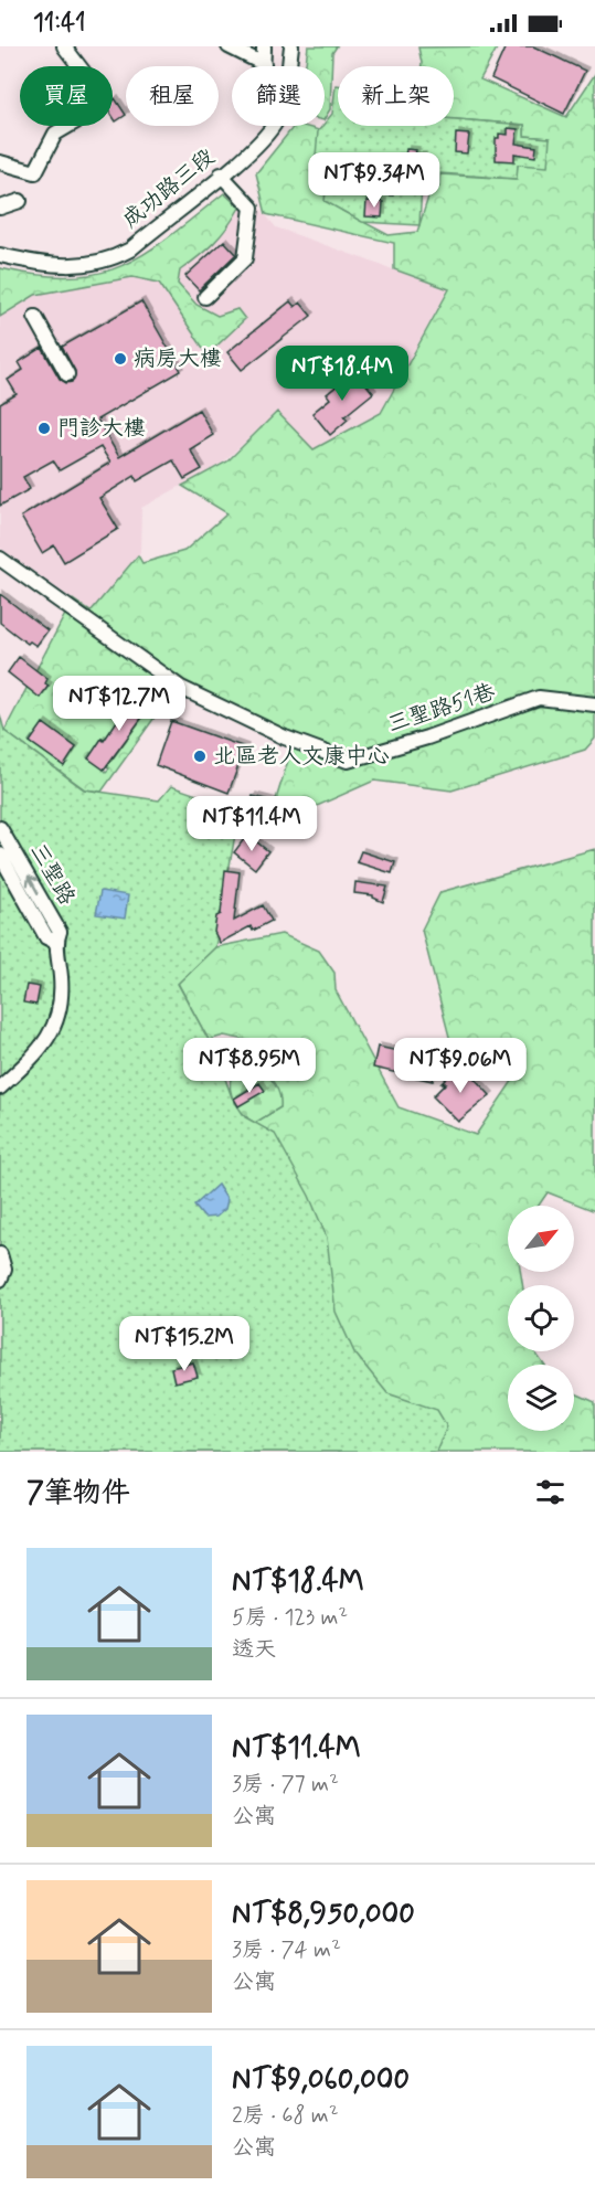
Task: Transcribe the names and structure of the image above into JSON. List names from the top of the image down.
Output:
{
  "streets": {
    "street": ["成功路三段", "三聖路51巷", "三聖路"]
  },
  "places": ["病房大樓", "門診大樓", "北區老人文康中心"],
  "north": "top right",
  "page": {
    "status": "11:41",
    "chip": [
      "買屋",
      "租屋",
      "篩選",
      "新上架"
    ],
    "price": [
      "NT$9.34M",
      "NT$18.4M",
      "NT$12.7M",
      "NT$11.4M",
      "NT$8.95M",
      "NT$9.06M",
      "NT$15.2M"
    ],
    "heading": "7筆物件",
    "list": [
      {
        "name": "NT$18.4M",
        "note": "5房 · 123 m² · 透天"
      },
      {
        "name": "NT$11.4M",
        "note": "3房 · 77 m² · 公寓"
      },
      {
        "name": "NT$8,950,000",
        "note": "3房 · 74 m² · 公寓"
      },
      {
        "name": "NT$9,060,000",
        "note": "2房 · 68 m² · 公寓"
      }
    ]
  }
}
